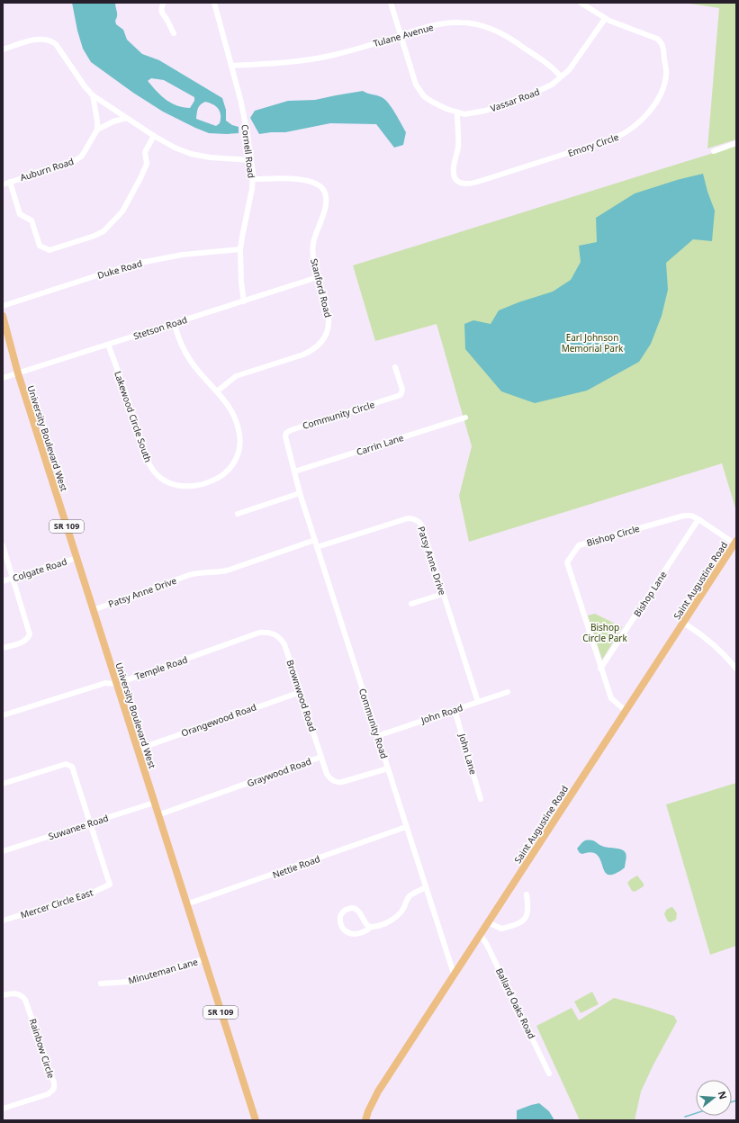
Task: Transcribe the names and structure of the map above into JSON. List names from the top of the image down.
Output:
{
  "streets": {
    "main road": ["University Boulevard West", "SR 109", "Saint Augustine Road"],
    "street": [
      "Tulane Avenue",
      "Vassar Road",
      "Emory Circle",
      "Cornell Road",
      "Auburn Road",
      "Duke Road",
      "Stanford Road",
      "Stetson Road",
      "Community Circle",
      "Lakewood Circle South",
      "Carrin Lane",
      "Bishop Circle",
      "Patsy Anne Drive",
      "Colgate Road",
      "Bishop Lane",
      "Temple Road",
      "Brownwood Road",
      "John Road",
      "Orangewood Road",
      "Community Road",
      "John Lane",
      "Graywood Road",
      "Suwanee Road",
      "Nettie Road",
      "Mercer Circle East",
      "Minuteman Lane",
      "Ballard Oaks Road",
      "Rainbow Circle"
    ]
  },
  "crossings": [
    ["Tulane Avenue", "Vassar Road"],
    ["Tulane Avenue", "Cornell Road"],
    ["Vassar Road", "Emory Circle"],
    ["Cornell Road", "Duke Road"],
    ["Cornell Road", "Stanford Road"],
    ["Cornell Road", "Stetson Road"],
    ["Stanford Road", "Stetson Road"],
    ["Stanford Road", "Lakewood Circle South"],
    ["Stetson Road", "Lakewood Circle South"],
    ["Stetson Road", "University Boulevard West"],
    ["Community Circle", "Carrin Lane"],
    ["Community Circle", "Community Road"],
    ["University Boulevard West", "Patsy Anne Drive"],
    ["University Boulevard West", "Colgate Road"],
    ["University Boulevard West", "Temple Road"],
    ["University Boulevard West", "Orangewood Road"],
    ["University Boulevard West", "Graywood Road"],
    ["University Boulevard West", "Suwanee Road"],
    ["University Boulevard West", "Nettie Road"],
    ["University Boulevard West", "Minuteman Lane"],
    ["Carrin Lane", "Community Road"],
    ["Bishop Circle", "Saint Augustine Road"],
    ["Bishop Circle", "Bishop Lane"],
    ["Patsy Anne Drive", "John Road"],
    ["Patsy Anne Drive", "Community Road"],
    ["Saint Augustine Road", "Community Road"],
    ["Saint Augustine Road", "Ballard Oaks Road"],
    ["Temple Road", "Brownwood Road"],
    ["Brownwood Road", "Orangewood Road"],
    ["Brownwood Road", "Graywood Road"],
    ["John Road", "Community Road"],
    ["John Road", "John Lane"],
    ["Community Road", "Graywood Road"],
    ["Community Road", "Nettie Road"],
    ["Suwanee Road", "Mercer Circle East"]
  ],
  "parks": ["Earl Johnson Memorial Park", "Bishop Circle Park"],
  "north": "right"
}
